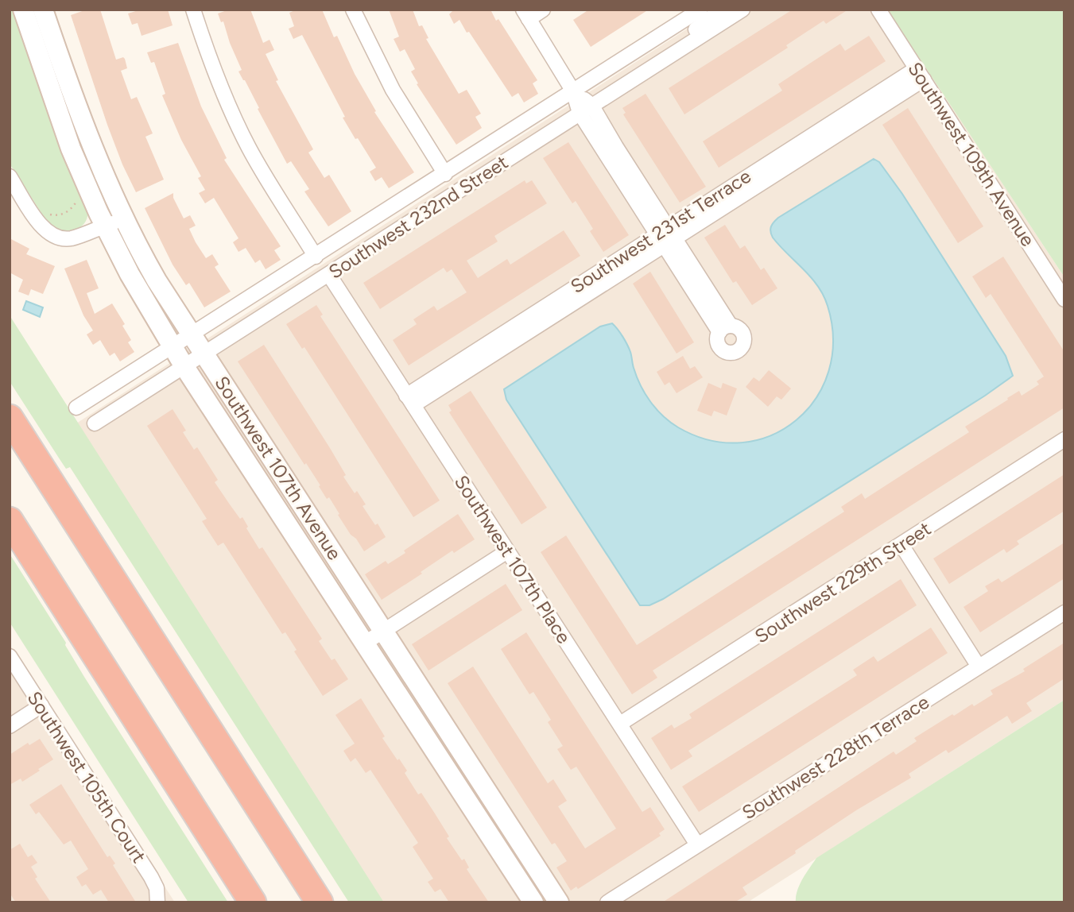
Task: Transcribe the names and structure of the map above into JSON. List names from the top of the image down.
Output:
{
  "streets": {
    "street": [
      "Southwest 109th Avenue",
      "Southwest 232nd Street",
      "Southwest 231st Terrace",
      "Southwest 107th Avenue",
      "Southwest 107th Place",
      "Southwest 229th Street",
      "Southwest 228th Terrace",
      "Southwest 105th Court"
    ]
  },
  "crossings": [
    ["Southwest 109th Avenue", "Southwest 231st Terrace"],
    ["Southwest 232nd Street", "Southwest 107th Avenue"],
    ["Southwest 232nd Street", "Southwest 107th Place"],
    ["Southwest 231st Terrace", "Southwest 107th Place"],
    ["Southwest 107th Place", "Southwest 229th Street"],
    ["Southwest 107th Place", "Southwest 228th Terrace"]
  ]
}
